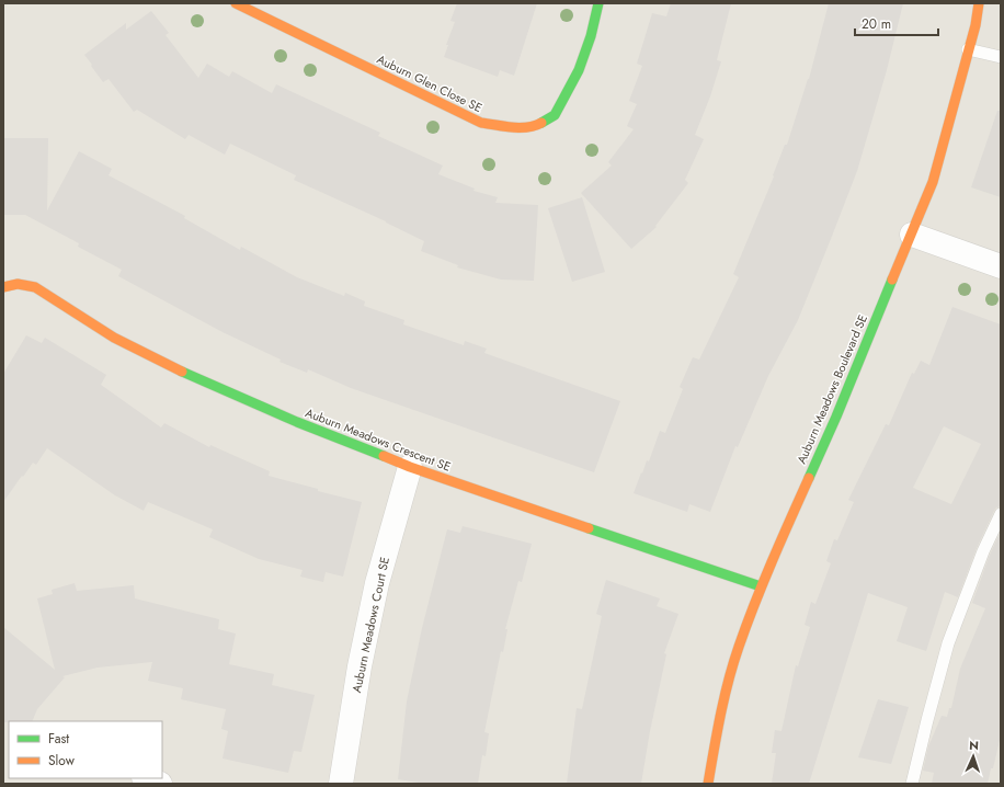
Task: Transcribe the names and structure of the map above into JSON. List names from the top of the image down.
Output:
{
  "streets": {
    "street": [
      "Auburn Glen Close SE",
      "Auburn Meadows Boulevard SE",
      "Auburn Meadows Crescent SE",
      "Auburn Meadows Court SE"
    ]
  },
  "crossings": [
    ["Auburn Meadows Boulevard SE", "Auburn Meadows Crescent SE"],
    ["Auburn Meadows Crescent SE", "Auburn Meadows Court SE"]
  ],
  "legend": ["Fast", "Slow"],
  "scale_bar": "20 m",
  "north": "top"
}
